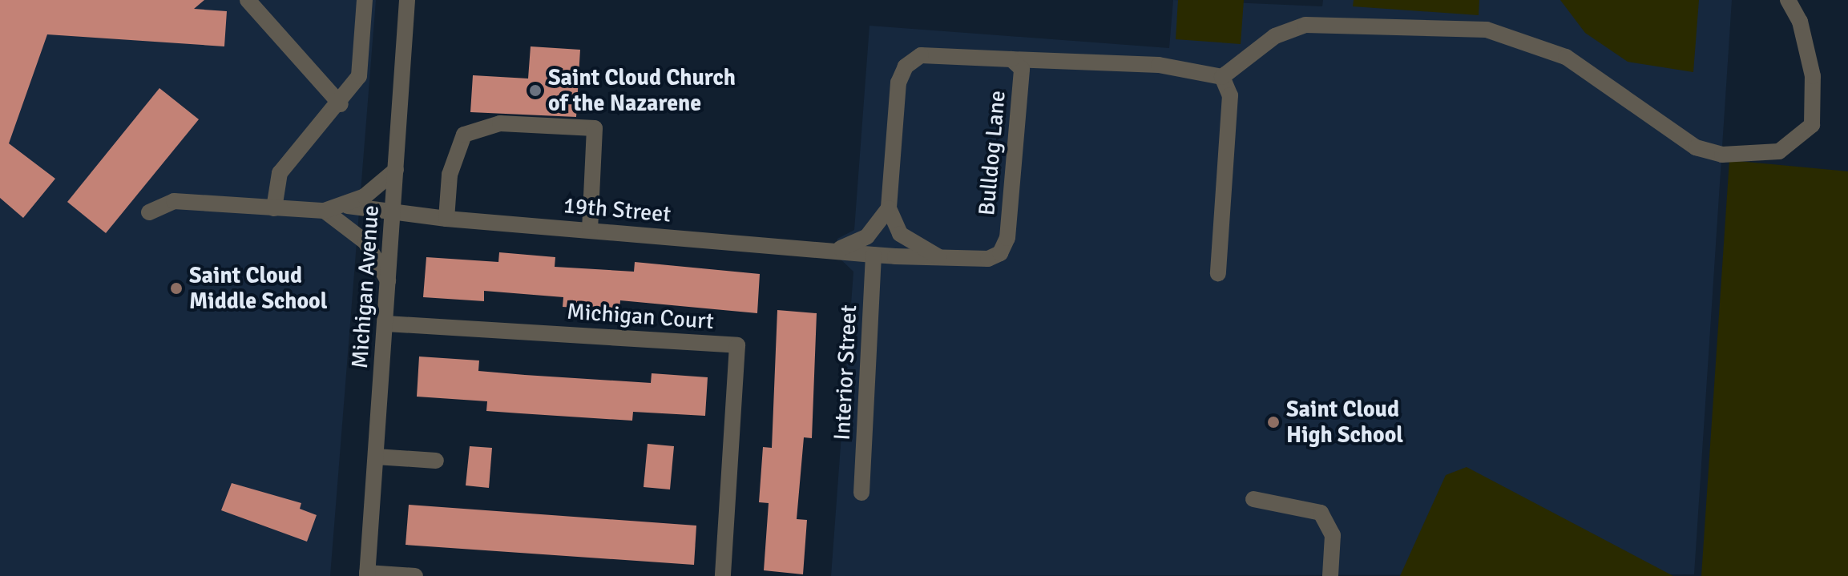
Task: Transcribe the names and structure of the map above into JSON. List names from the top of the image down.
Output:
{
  "streets": {
    "street": [
      "Bulldog Lane",
      "19th Street",
      "Michigan Avenue",
      "Michigan Court",
      "Interior Street"
    ]
  },
  "crossings": [
    ["Bulldog Lane", "19th Street"],
    ["Bulldog Lane", "Interior Street"],
    ["19th Street", "Michigan Avenue"],
    ["Michigan Avenue", "Michigan Court"]
  ],
  "places": ["Saint Cloud Church of the Nazarene", "Saint Cloud Middle School", "Saint Cloud High School"]
}
